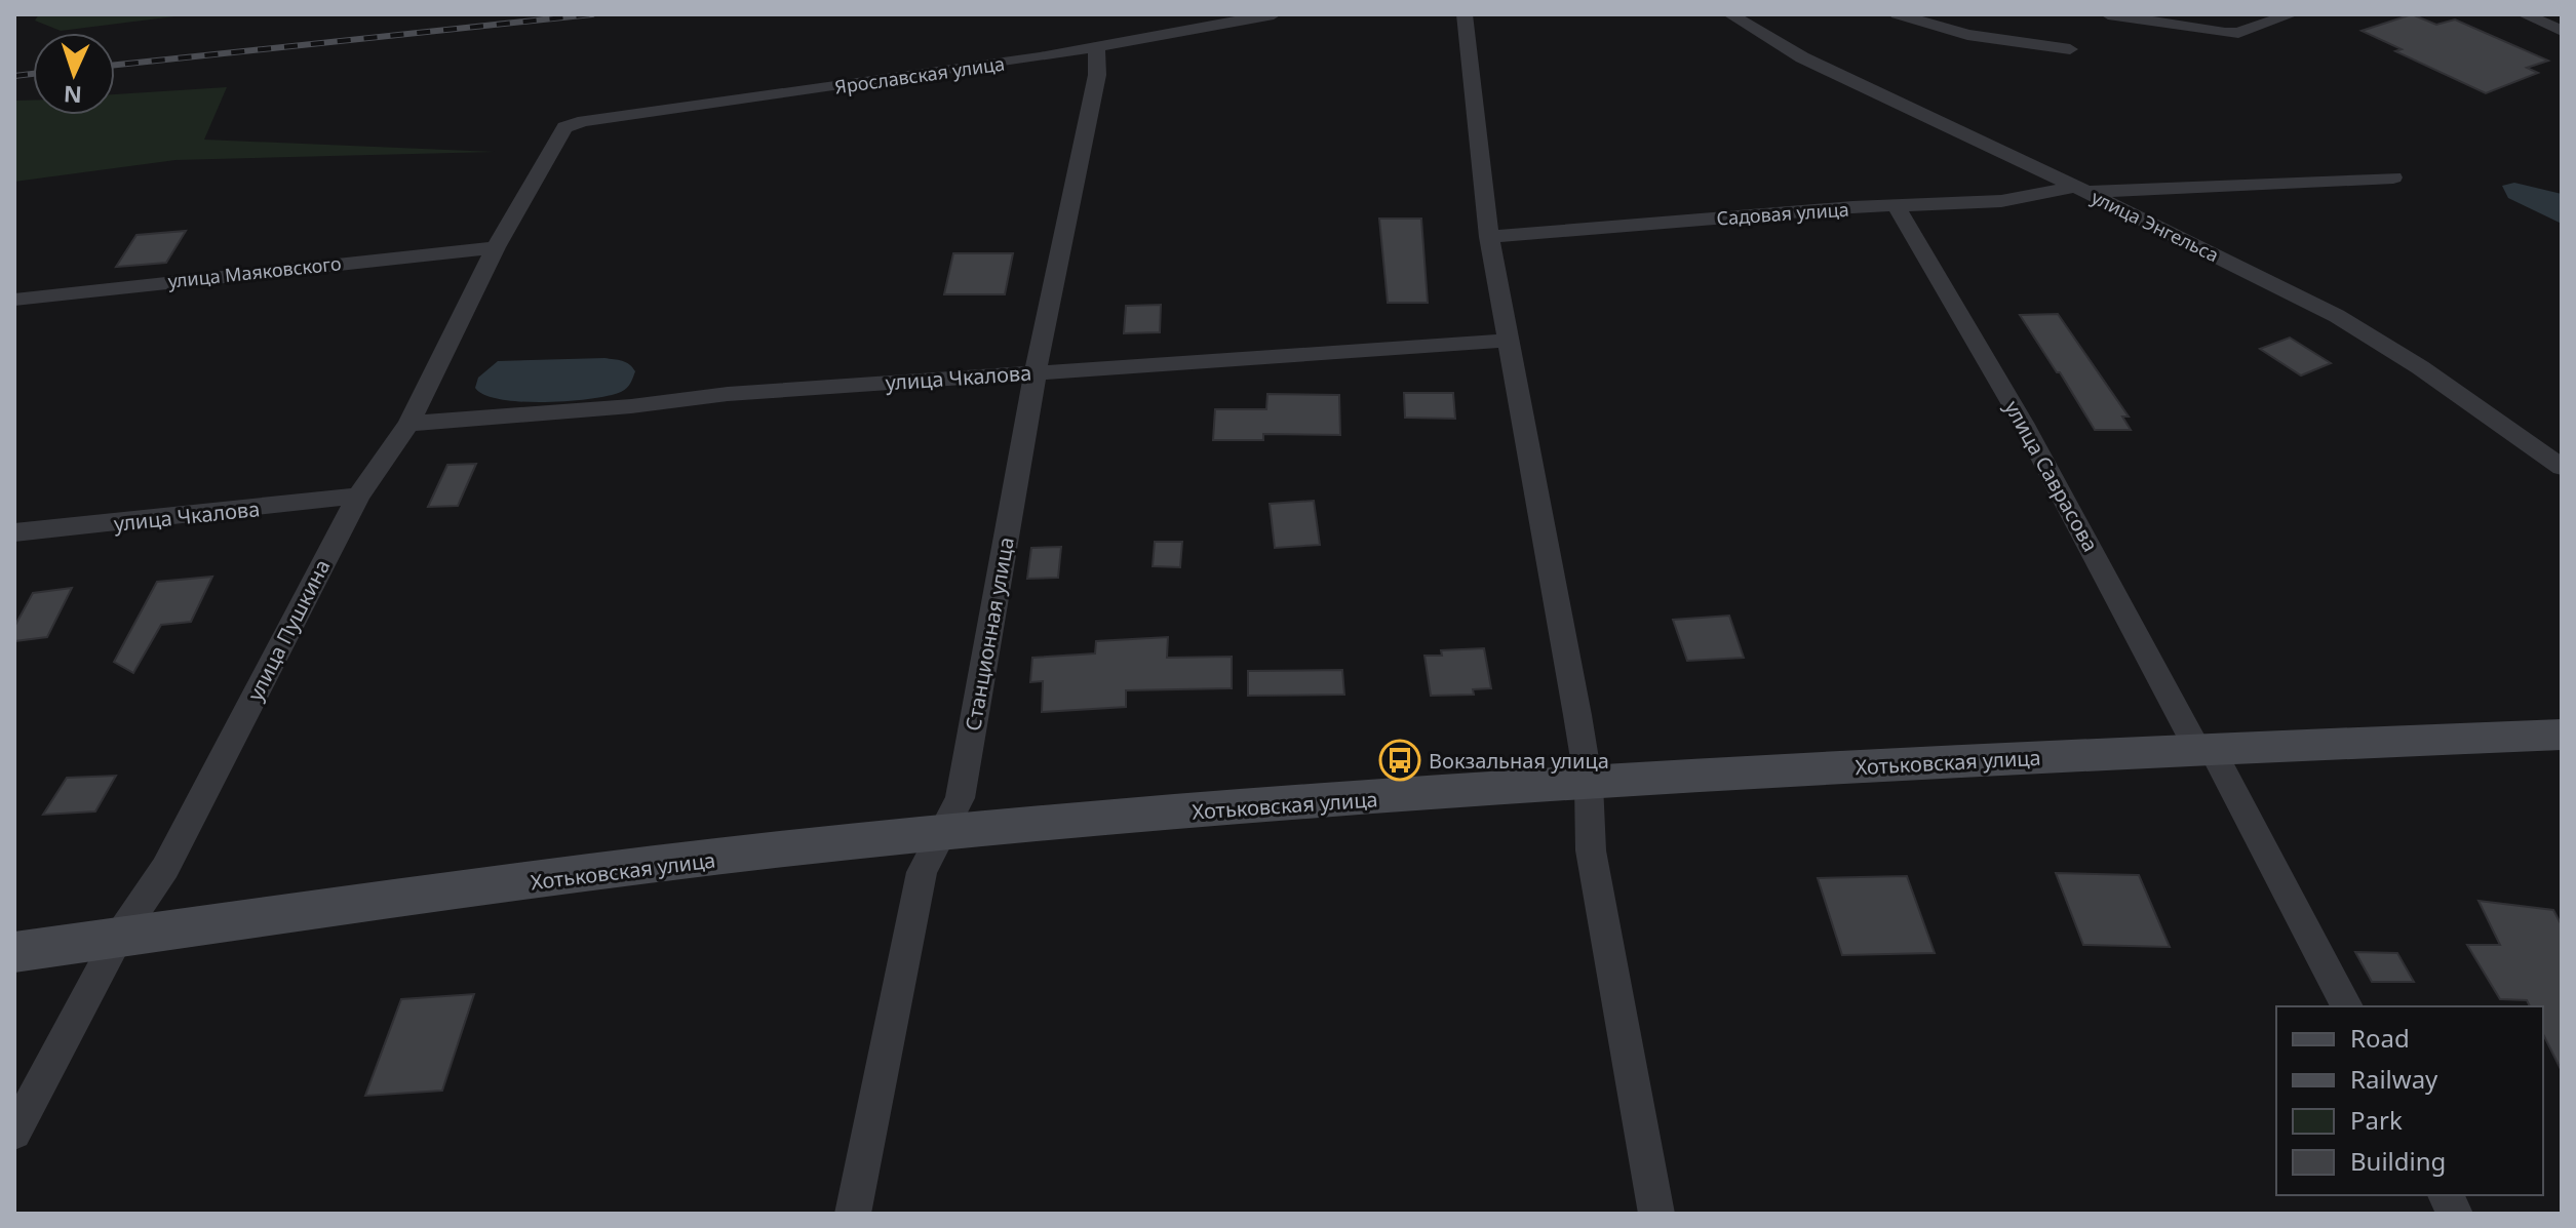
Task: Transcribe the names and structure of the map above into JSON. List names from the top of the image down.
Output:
{
  "streets": {
    "main road": ["Хотьковская улица"],
    "street": [
      "Ярославская улица",
      "Садовая улица",
      "улица Энгельса",
      "улица Маяковского",
      "улица Чкалова",
      "улица Саврасова",
      "улица Пушкина",
      "Станционная улица"
    ]
  },
  "crossings": [
    ["Ярославская улица", "улица Пушкина"],
    ["Ярославская улица", "Станционная улица"],
    ["Садовая улица", "улица Энгельса"],
    ["Садовая улица", "улица Саврасова"],
    ["улица Маяковского", "улица Пушкина"],
    ["улица Чкалова", "улица Пушкина"],
    ["улица Чкалова", "Станционная улица"],
    ["улица Саврасова", "Хотьковская улица"],
    ["улица Пушкина", "Хотьковская улица"],
    ["Станционная улица", "Хотьковская улица"]
  ],
  "places": {
    "bus stop": ["Вокзальная улица"]
  },
  "legend": [
    "Road",
    "Railway",
    "Park",
    "Building"
  ],
  "north": "bottom"
}
